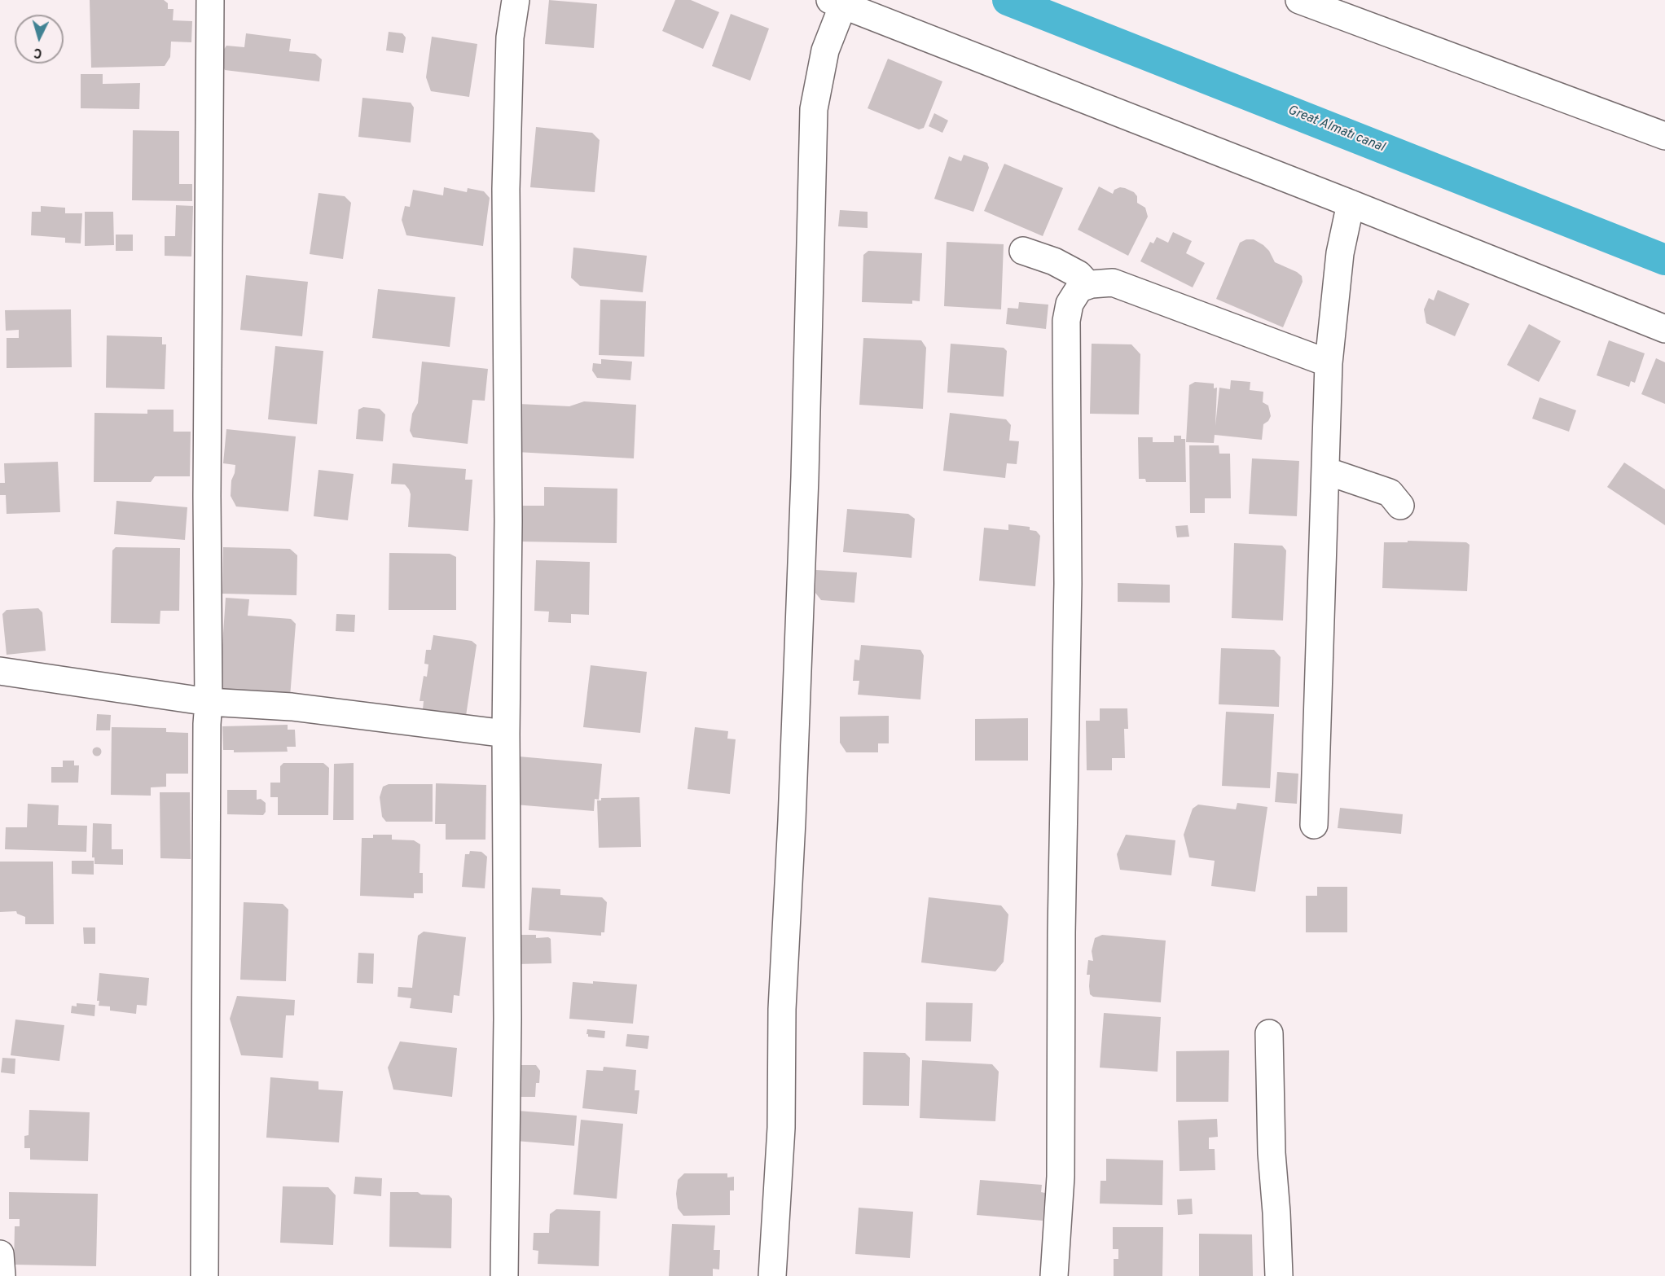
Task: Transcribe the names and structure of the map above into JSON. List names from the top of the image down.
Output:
{
  "water": ["Great Almatı canal"],
  "north": "bottom"
}
